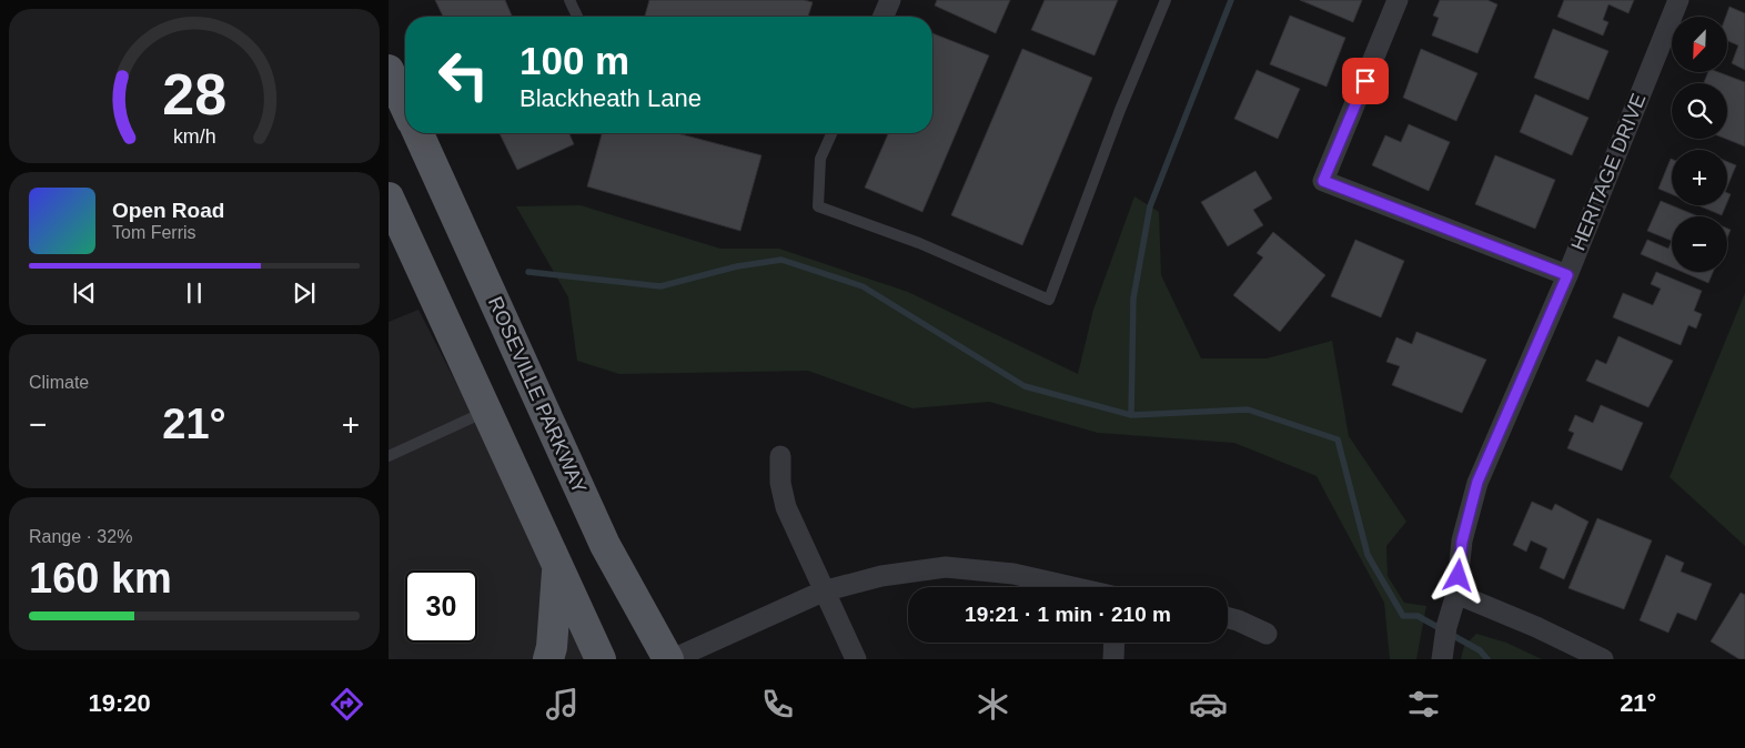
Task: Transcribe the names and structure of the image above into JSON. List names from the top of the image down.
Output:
{
  "streets": {
    "main road": ["ROSEVILLE PARKWAY"],
    "street": ["HERITAGE DRIVE"]
  },
  "north": "bottom left",
  "page": {
    "map_buttons": ["+", "−"],
    "turn": ["100 m", "Blackheath Lane"],
    "song": ["Open Road", "Tom Ferris"],
    "tile": [
      "Climate",
      ["Range · 32%", "160 km"]
    ],
    "heat": ["−", "21°", "+"],
    "limit": "30",
    "trip": "19:21 · 1 min · 210 m",
    "tabs": ["19:20", "21°"],
    "gauge": ["28", "km/h"]
  }
}
